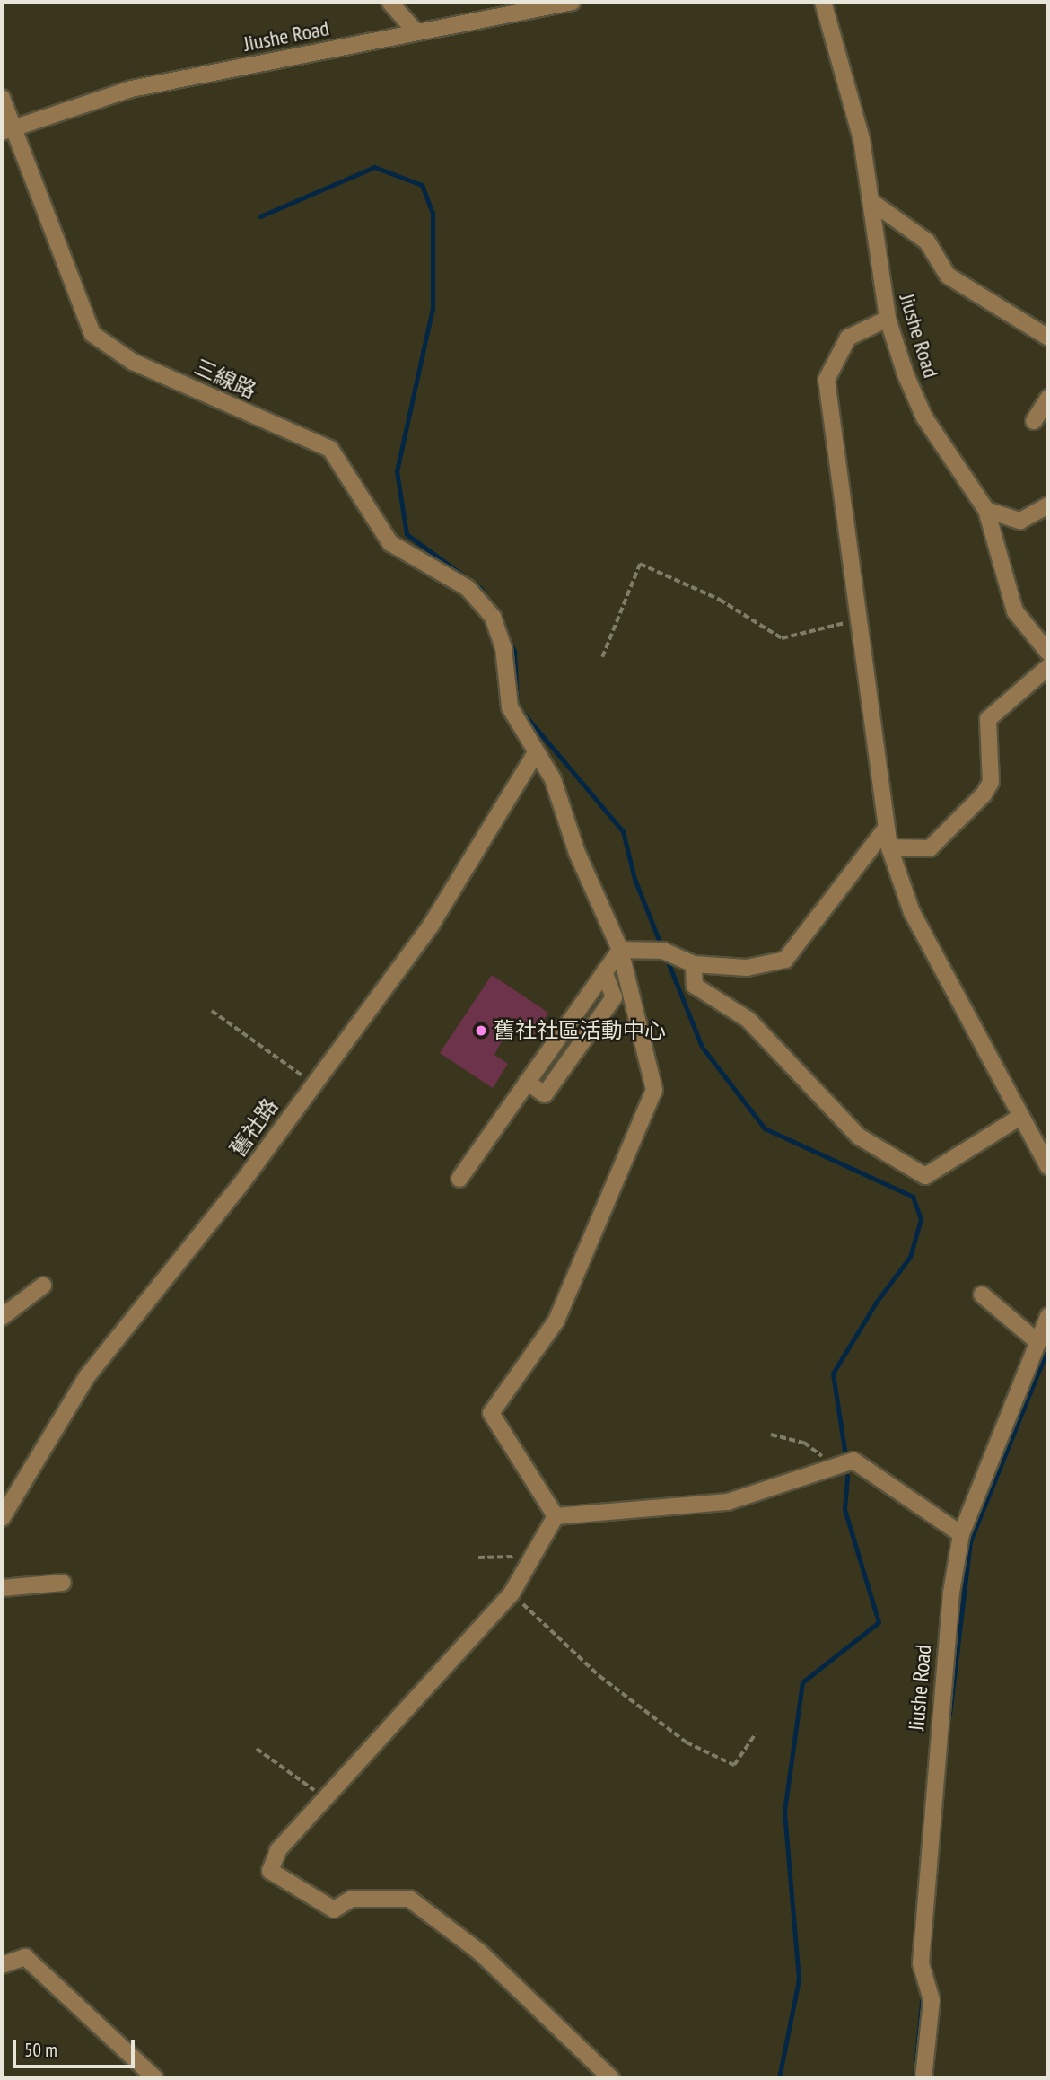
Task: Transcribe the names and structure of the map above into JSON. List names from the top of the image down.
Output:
{
  "streets": {
    "street": ["Jiushe Road", "三線路", "舊社路"]
  },
  "crossings": [
    ["Jiushe Road", "三線路"],
    ["三線路", "舊社路"]
  ],
  "places": ["舊社社區活動中心"],
  "scale_bar": "50 m"
}
